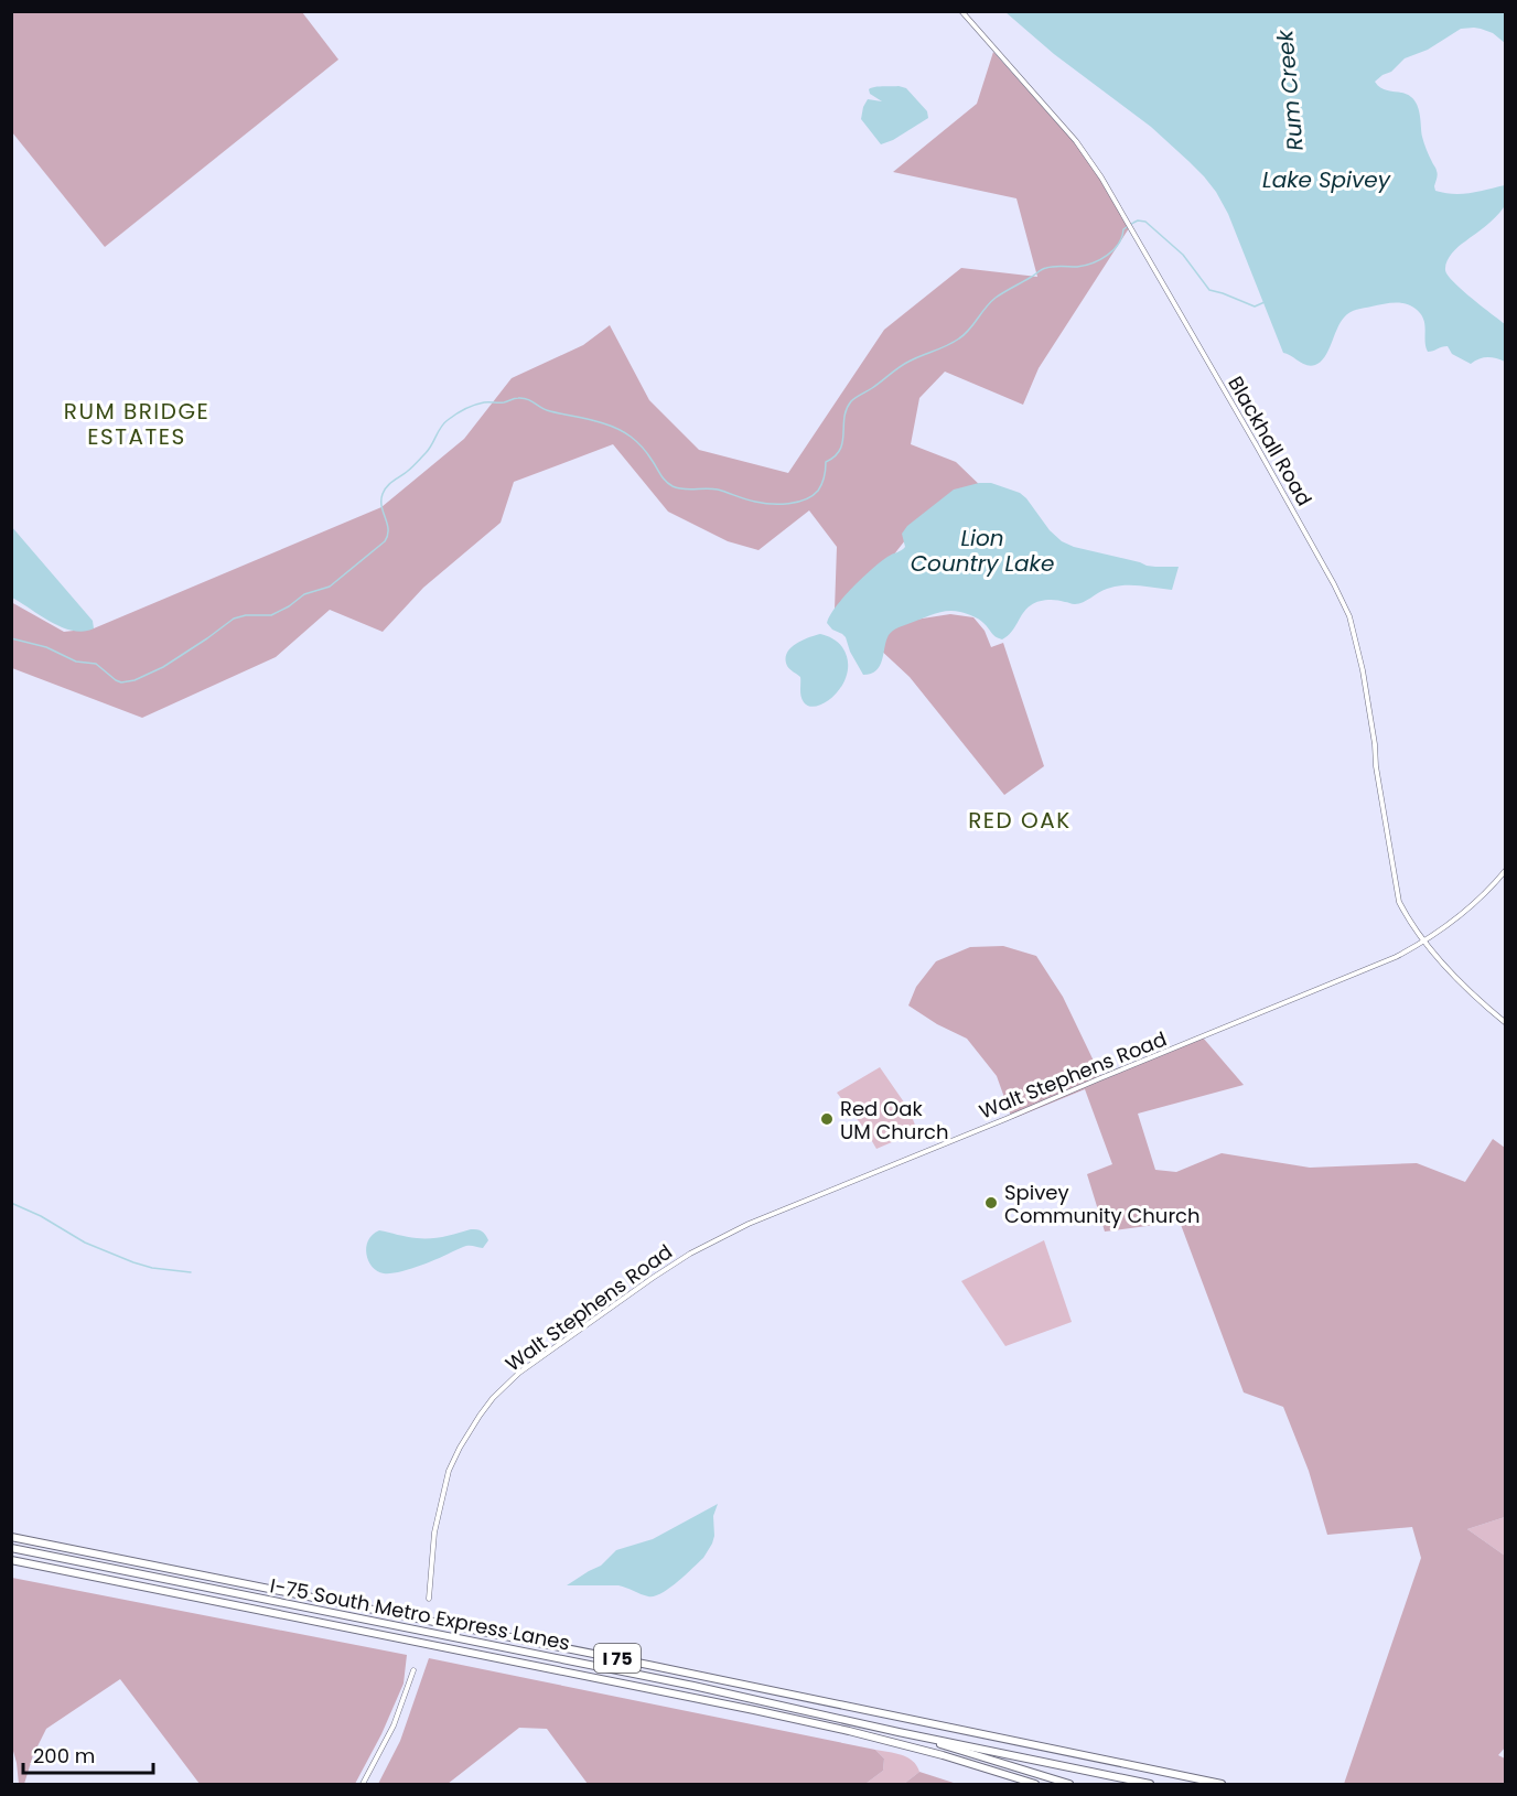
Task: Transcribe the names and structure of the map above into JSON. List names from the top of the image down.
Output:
{
  "streets": {
    "highway": ["I-75 South Metro Express Lanes", "I 75"],
    "street": ["Blackhall Road", "Walt Stephens Road"]
  },
  "crossings": [
    ["Blackhall Road", "Walt Stephens Road"]
  ],
  "districts": ["RUM BRIDGE ESTATES", "RED OAK"],
  "water": ["Rum Creek", "Lake Spivey", "Lion Country Lake"],
  "places": ["Red Oak UM Church", "Spivey Community Church"],
  "scale_bar": "200 m"
}
